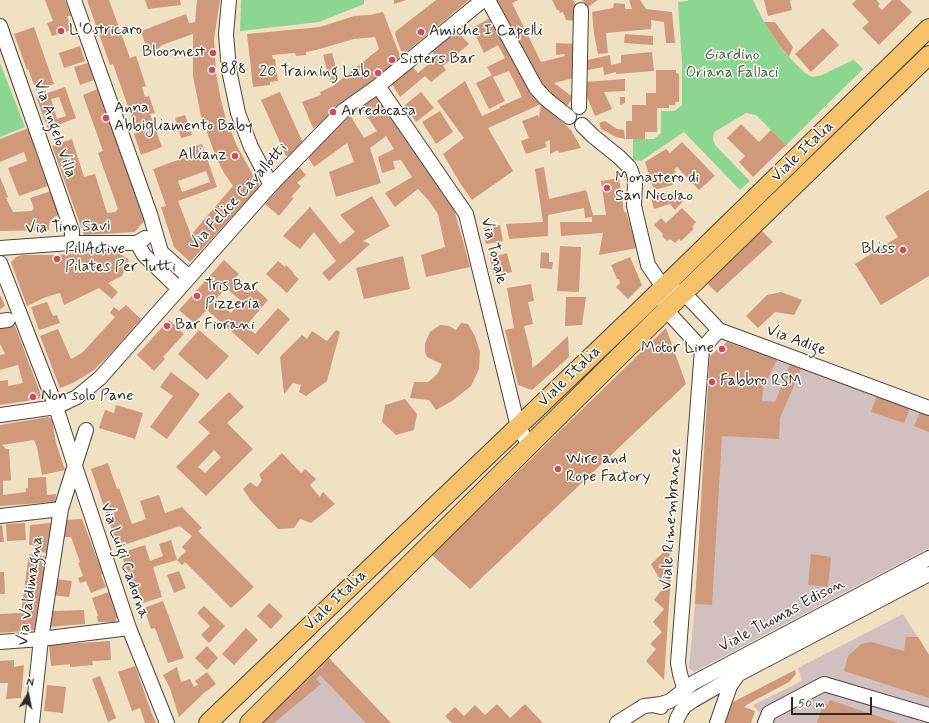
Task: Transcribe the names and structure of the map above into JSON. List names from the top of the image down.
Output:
{
  "streets": {
    "main road": ["Viale Italia"],
    "street": [
      "Via Angelo Villa",
      "Via Felice Cavallotti",
      "Via Tino Savi",
      "Via Tonale",
      "Via Adige",
      "Viale Rimembranze",
      "Via Luigi Cadorna",
      "Via Valdimagna",
      "Viale Thomas Edison"
    ]
  },
  "crossings": [
    ["Via Angelo Villa", "Via Tino Savi"],
    ["Viale Italia", "Via Tonale"],
    ["Viale Italia", "Via Adige"],
    ["Via Felice Cavallotti", "Via Tonale"],
    ["Via Felice Cavallotti", "Via Luigi Cadorna"],
    ["Viale Rimembranze", "Viale Thomas Edison"],
    ["Via Luigi Cadorna", "Via Valdimagna"]
  ],
  "parks": ["Giardino Oriana Fallaci"],
  "places": [
    "L'Ostricaro",
    "Amiche I Capelli",
    "Bloomest",
    "Sisters Bar",
    "888",
    "20 Training Lab",
    "Arredocasa",
    "Anna Abbigliamento Baby",
    "Allianz",
    "Monastero di San Nicolao",
    "Bliss",
    "PillActive Pilates Per Tutti",
    "Tris Bar Pizzeria",
    "Bar Fiorani",
    "Motor Line",
    "Fabbro RSM",
    "Non solo Pane",
    "Wire and Rope Factory"
  ],
  "scale_bar": "50 m",
  "north": "top"
}
